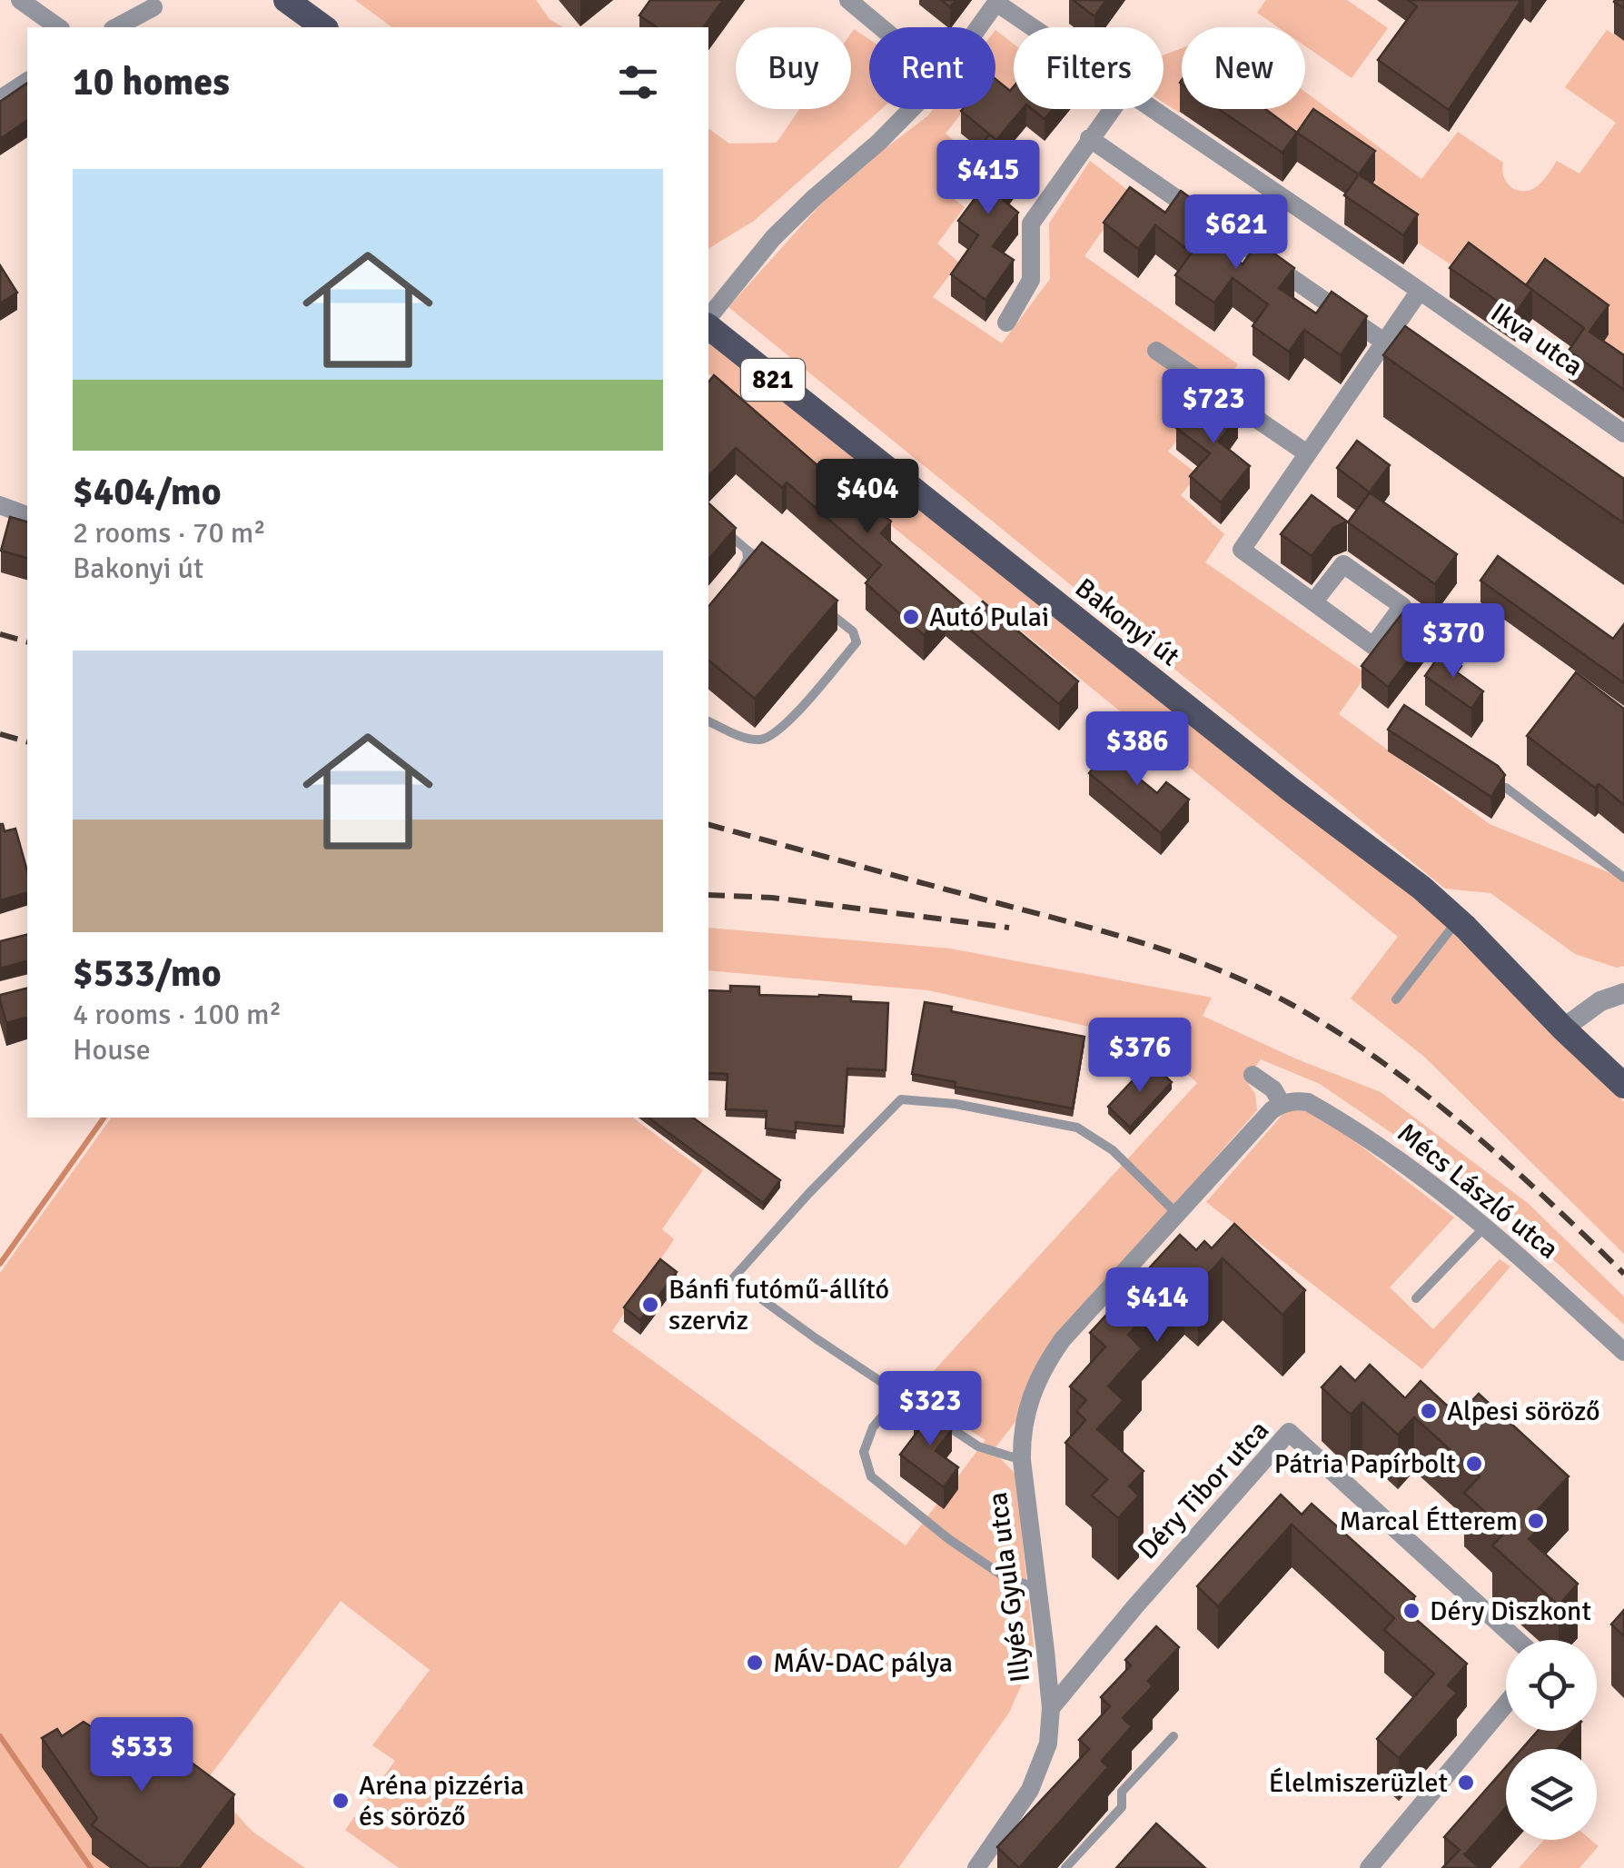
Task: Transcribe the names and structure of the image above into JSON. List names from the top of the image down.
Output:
{
  "streets": {
    "main road": ["821", "Bakonyi út"],
    "street": [
      "Ikva utca",
      "Mécs László utca",
      "Déry Tibor utca",
      "Illyés Gyula utca"
    ]
  },
  "crossings": [
    ["Mécs László utca", "Illyés Gyula utca"],
    ["Déry Tibor utca", "Illyés Gyula utca"]
  ],
  "places": [
    "Autó Pulai",
    "Bánfi futómű-állító szerviz",
    "Alpesi söröző",
    "Pátria Papírbolt",
    "Marcal Étterem",
    "Déry Diszkont",
    "MÁV-DAC pálya",
    "Élelmiszerüzlet",
    "Aréna pizzéria és söröző"
  ],
  "page": {
    "chip": [
      "Buy",
      "Rent",
      "Filters",
      "New"
    ],
    "heading": "10 homes",
    "list": [
      {
        "name": "$404/mo",
        "note": "2 rooms · 70 m² · Bakonyi út"
      },
      {
        "name": "$533/mo",
        "note": "4 rooms · 100 m² · House"
      }
    ],
    "price": [
      "$415",
      "$621",
      "$723",
      "$404",
      "$370",
      "$386",
      "$376",
      "$414",
      "$323",
      "$533"
    ]
  }
}
